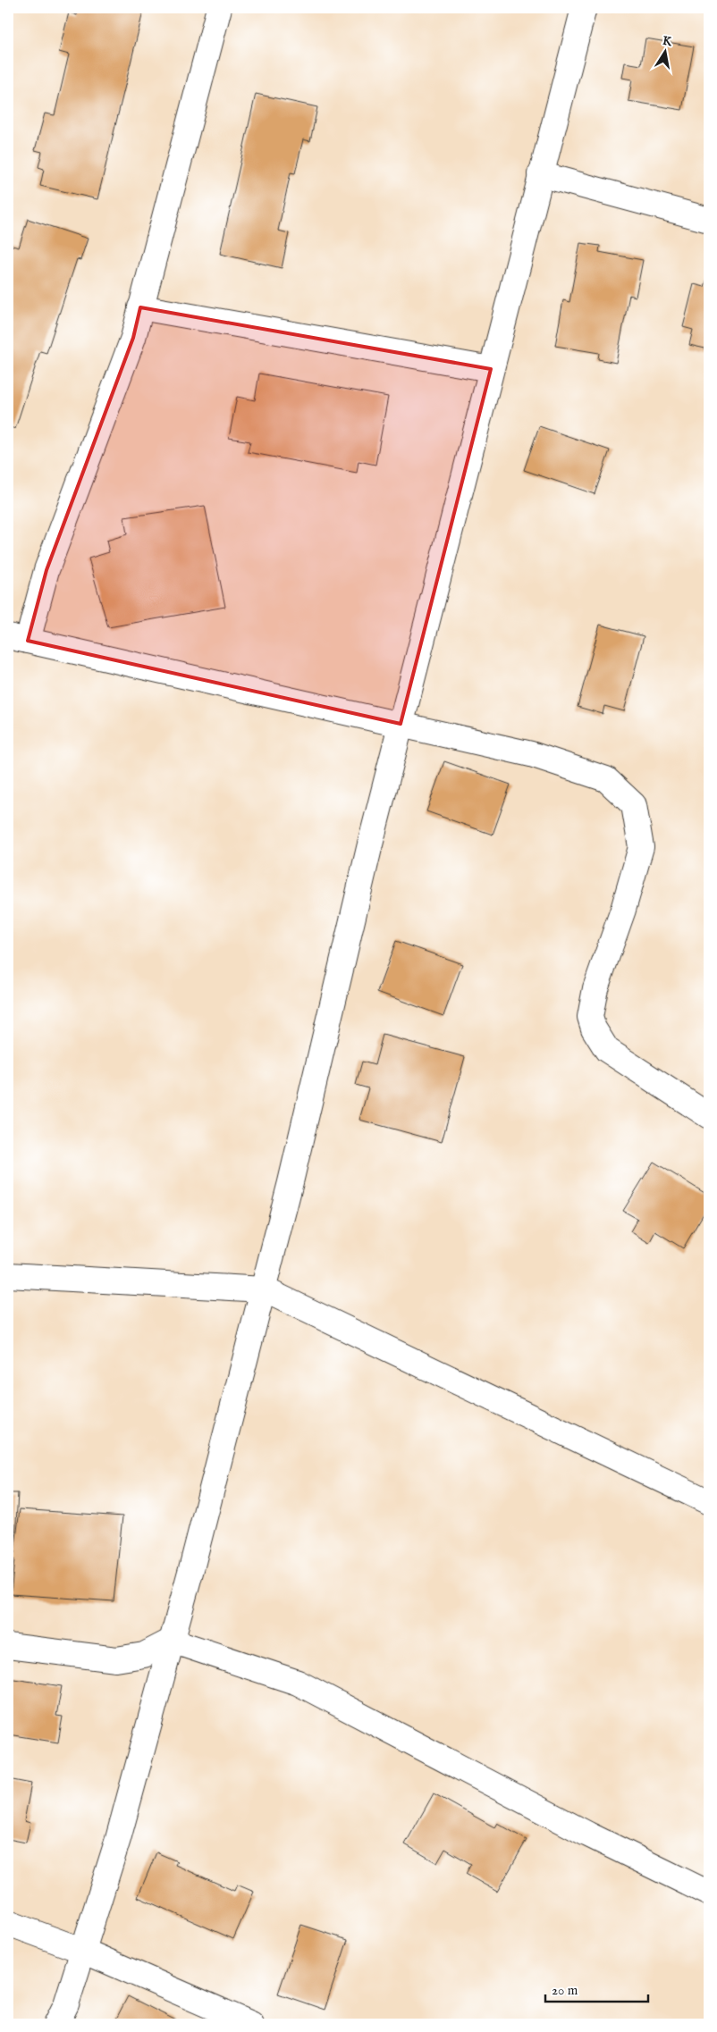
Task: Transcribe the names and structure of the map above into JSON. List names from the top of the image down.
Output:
{
  "scale_bar": "20 m",
  "north": "top"
}
